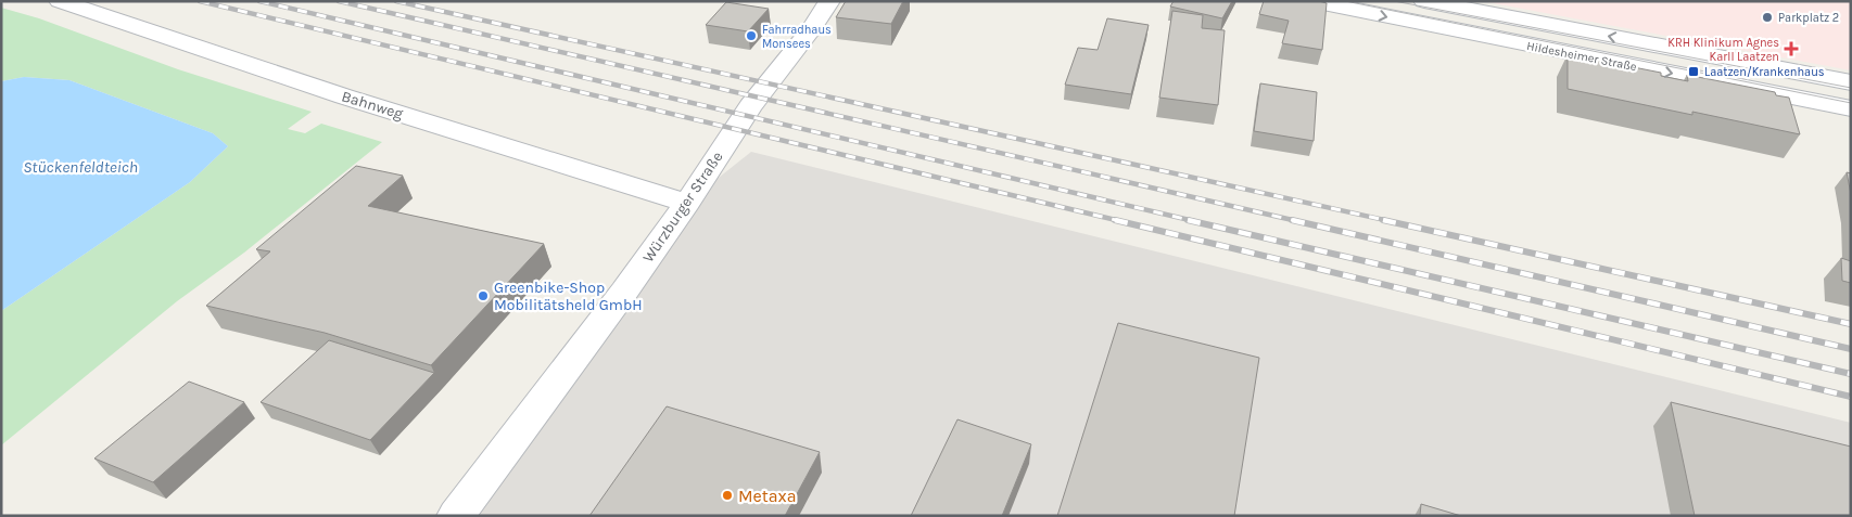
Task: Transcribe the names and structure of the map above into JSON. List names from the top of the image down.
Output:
{
  "streets": {
    "street": ["Hildesheimer Straße", "Bahnweg", "Würzburger Straße"]
  },
  "crossings": [
    ["Bahnweg", "Würzburger Straße"]
  ],
  "water": ["Stückenfeldteich"],
  "places": {
    "other": [
      "Parkplatz 2",
      "Fahrradhaus Monsees",
      "Greenbike-Shop Mobilitätsheld GmbH",
      "Metaxa"
    ],
    "health": ["KRH Klinikum Agnes Karll Laatzen"],
    "transit": ["Laatzen/Krankenhaus"]
  }
}
